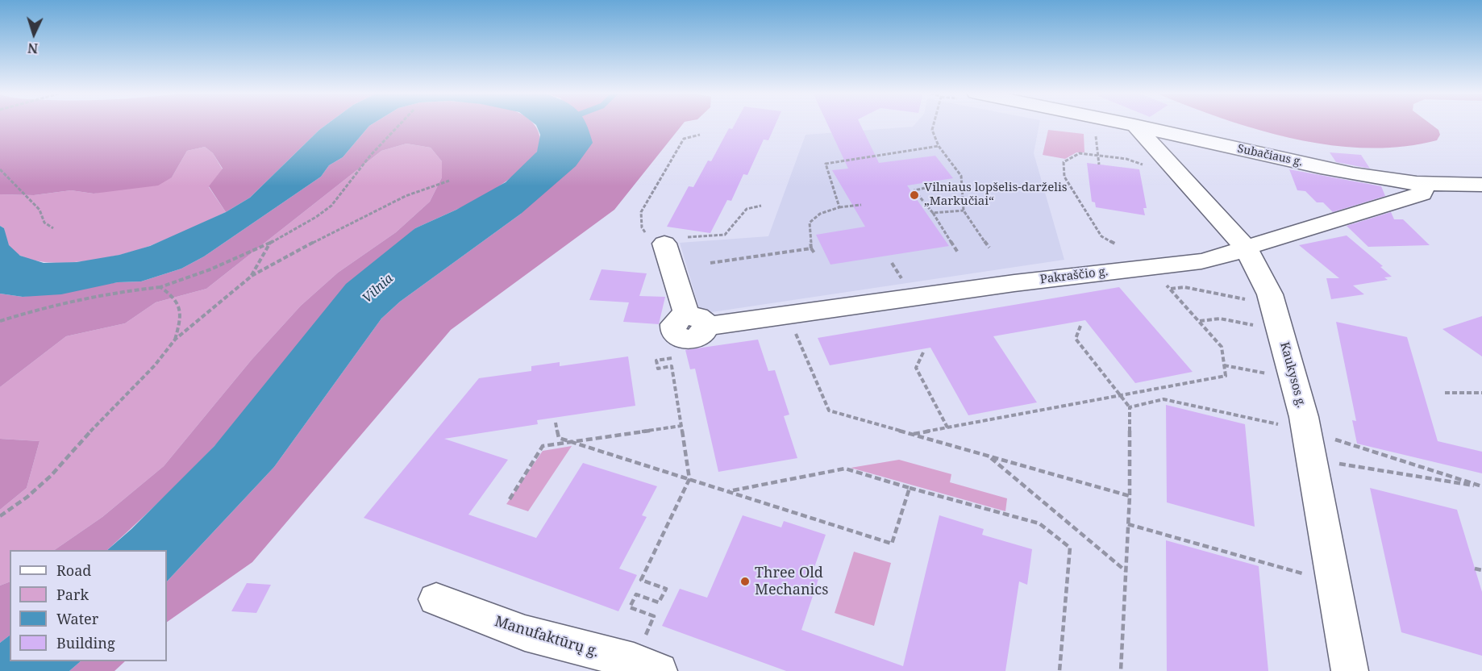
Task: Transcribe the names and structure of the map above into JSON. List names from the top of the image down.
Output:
{
  "streets": {
    "street": [
      "Subačiaus g.",
      "Pakraščio g.",
      "Kaukysos g.",
      "Manufaktūrų g."
    ]
  },
  "crossings": [
    ["Subačiaus g.", "Pakraščio g."],
    ["Subačiaus g.", "Kaukysos g."],
    ["Pakraščio g.", "Kaukysos g."]
  ],
  "water": ["Vilnia"],
  "places": ["Vilniaus lopšelis-darželis „Markučiai“", "Three Old Mechanics"],
  "legend": [
    "Road",
    "Park",
    "Water",
    "Building"
  ],
  "north": "bottom"
}
